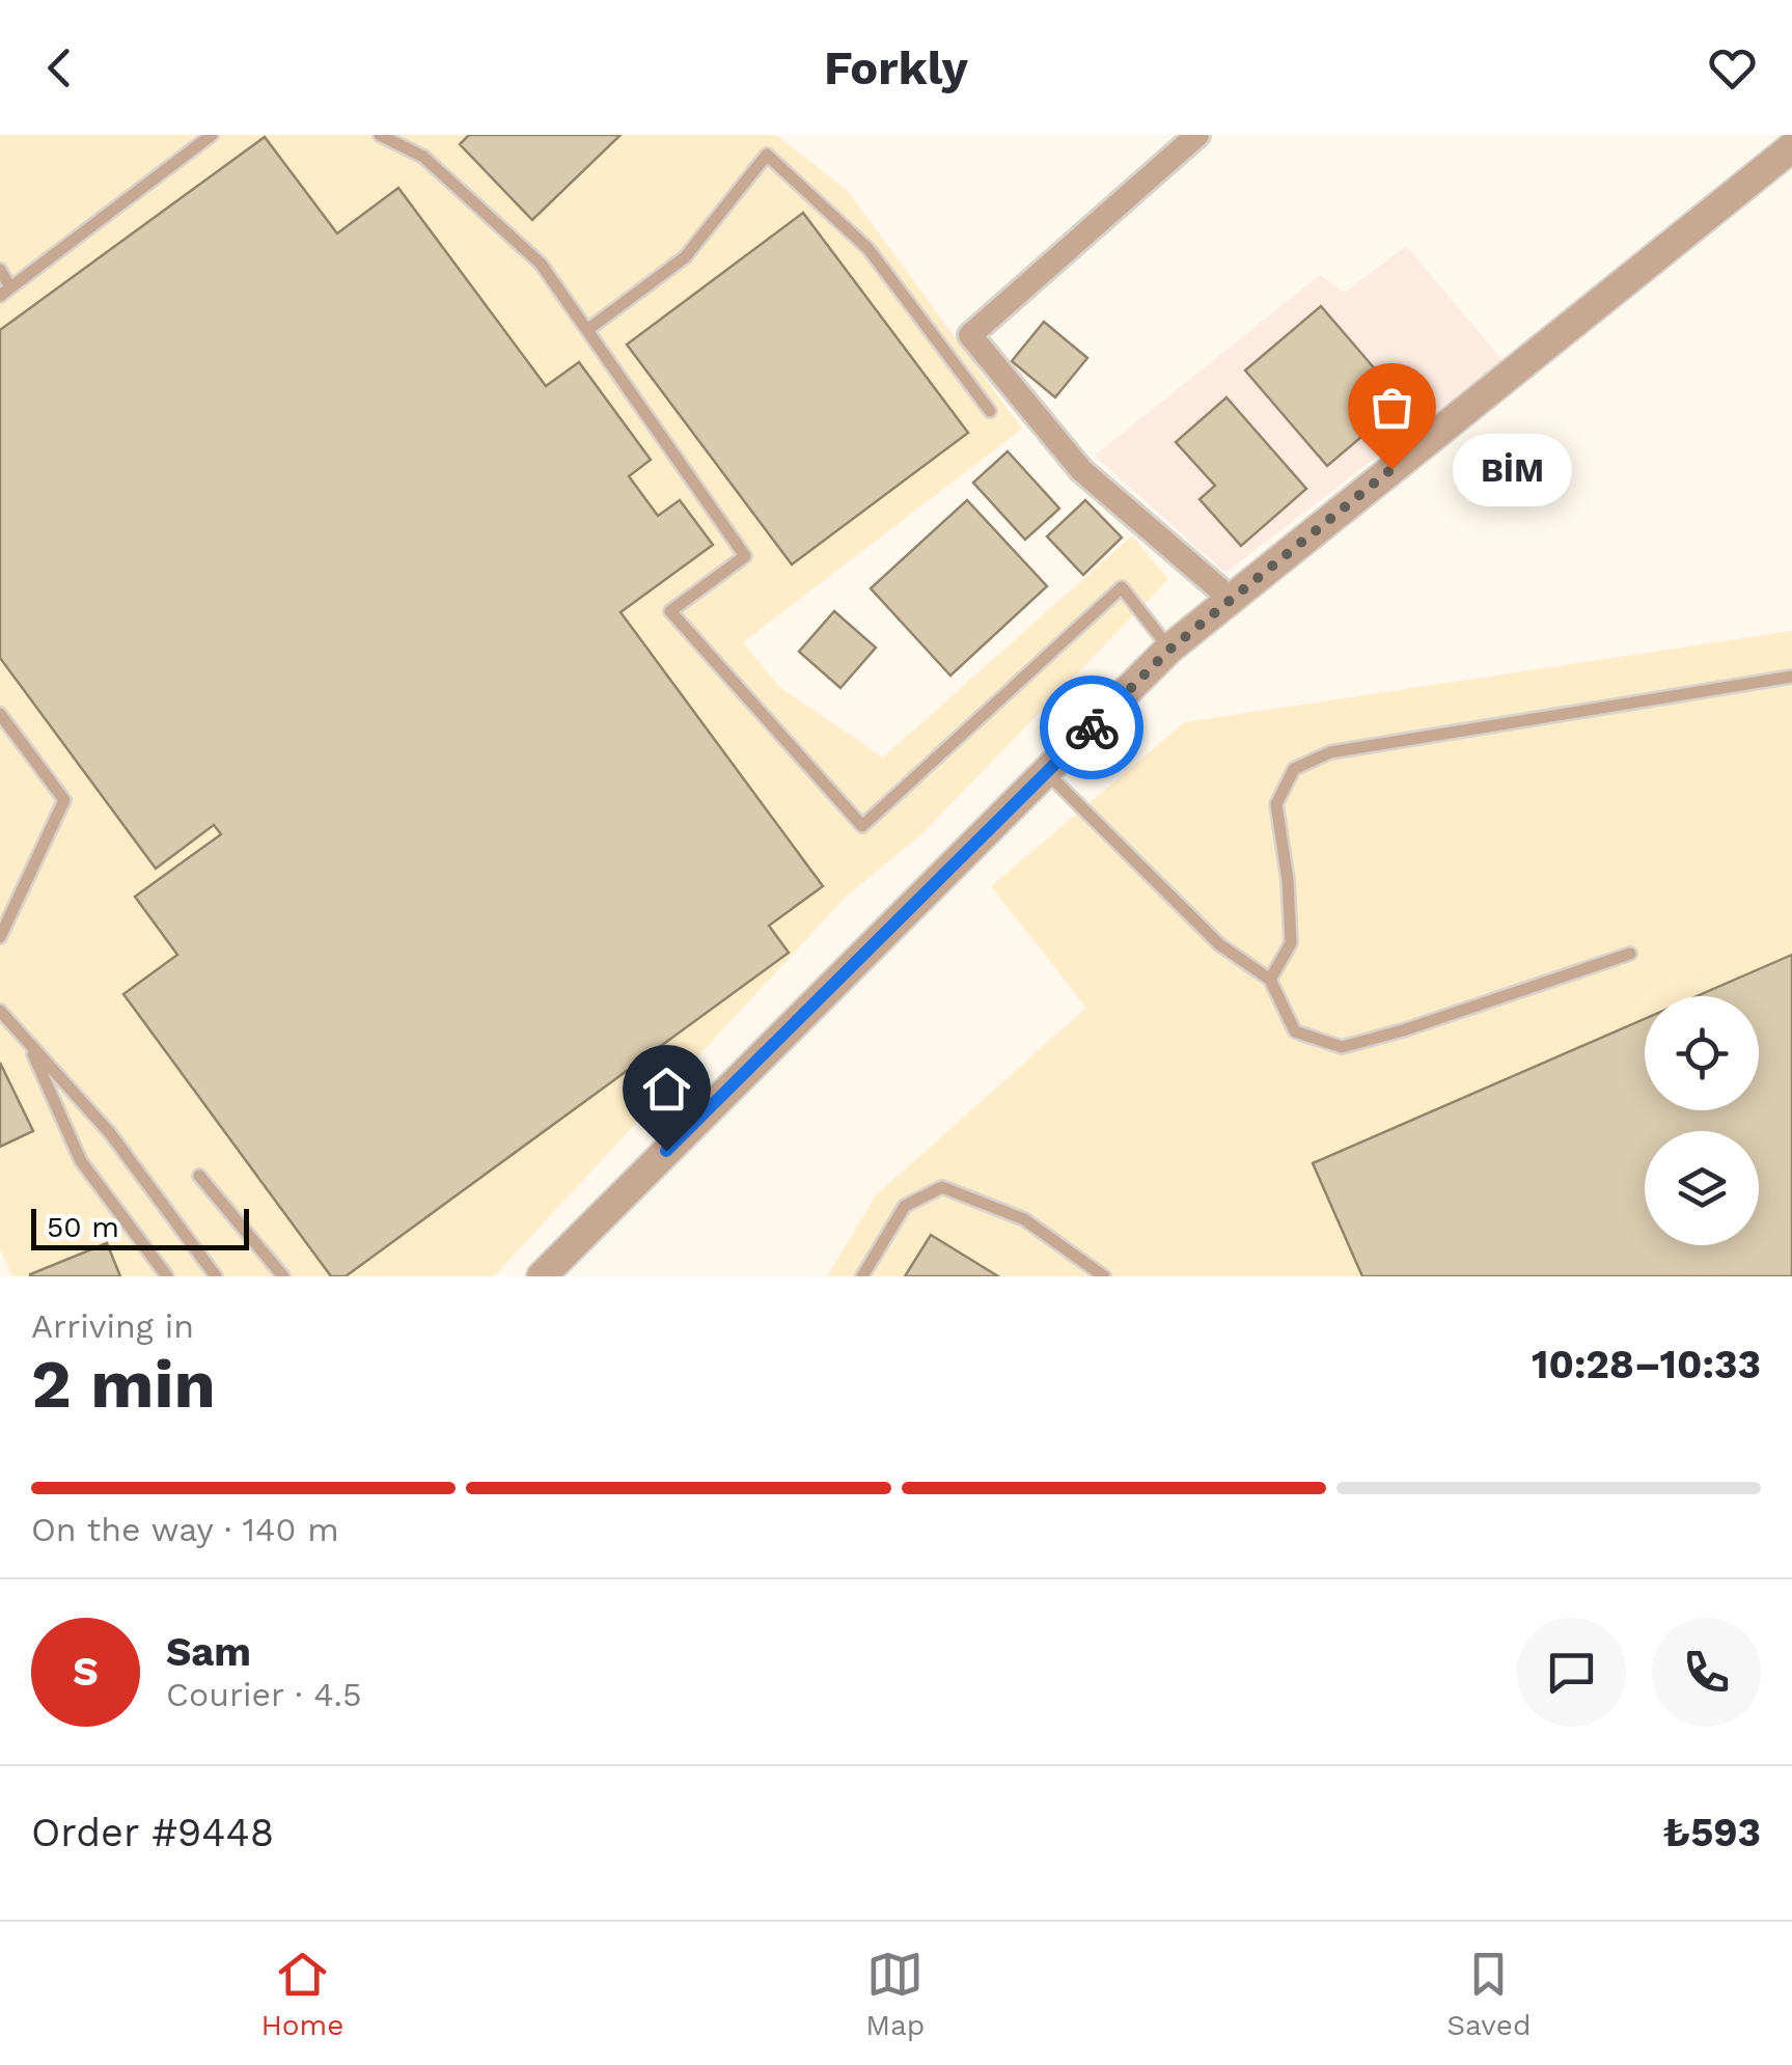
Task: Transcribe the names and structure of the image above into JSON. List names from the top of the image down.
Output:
{
  "places": ["BİM"],
  "scale_bar": "50 m",
  "page": {
    "header": "Forkly",
    "bubble": "BİM",
    "scale": "50 m",
    "heading": ["2 min", "Arriving in", "10:28–10:33"],
    "panel": [
      "Sam",
      "Courier · 4.5",
      "Order #9448",
      "₺593"
    ],
    "bar": "On the way · 140 m",
    "round": "S",
    "tabs": ["Home", "Map", "Saved"]
  }
}
